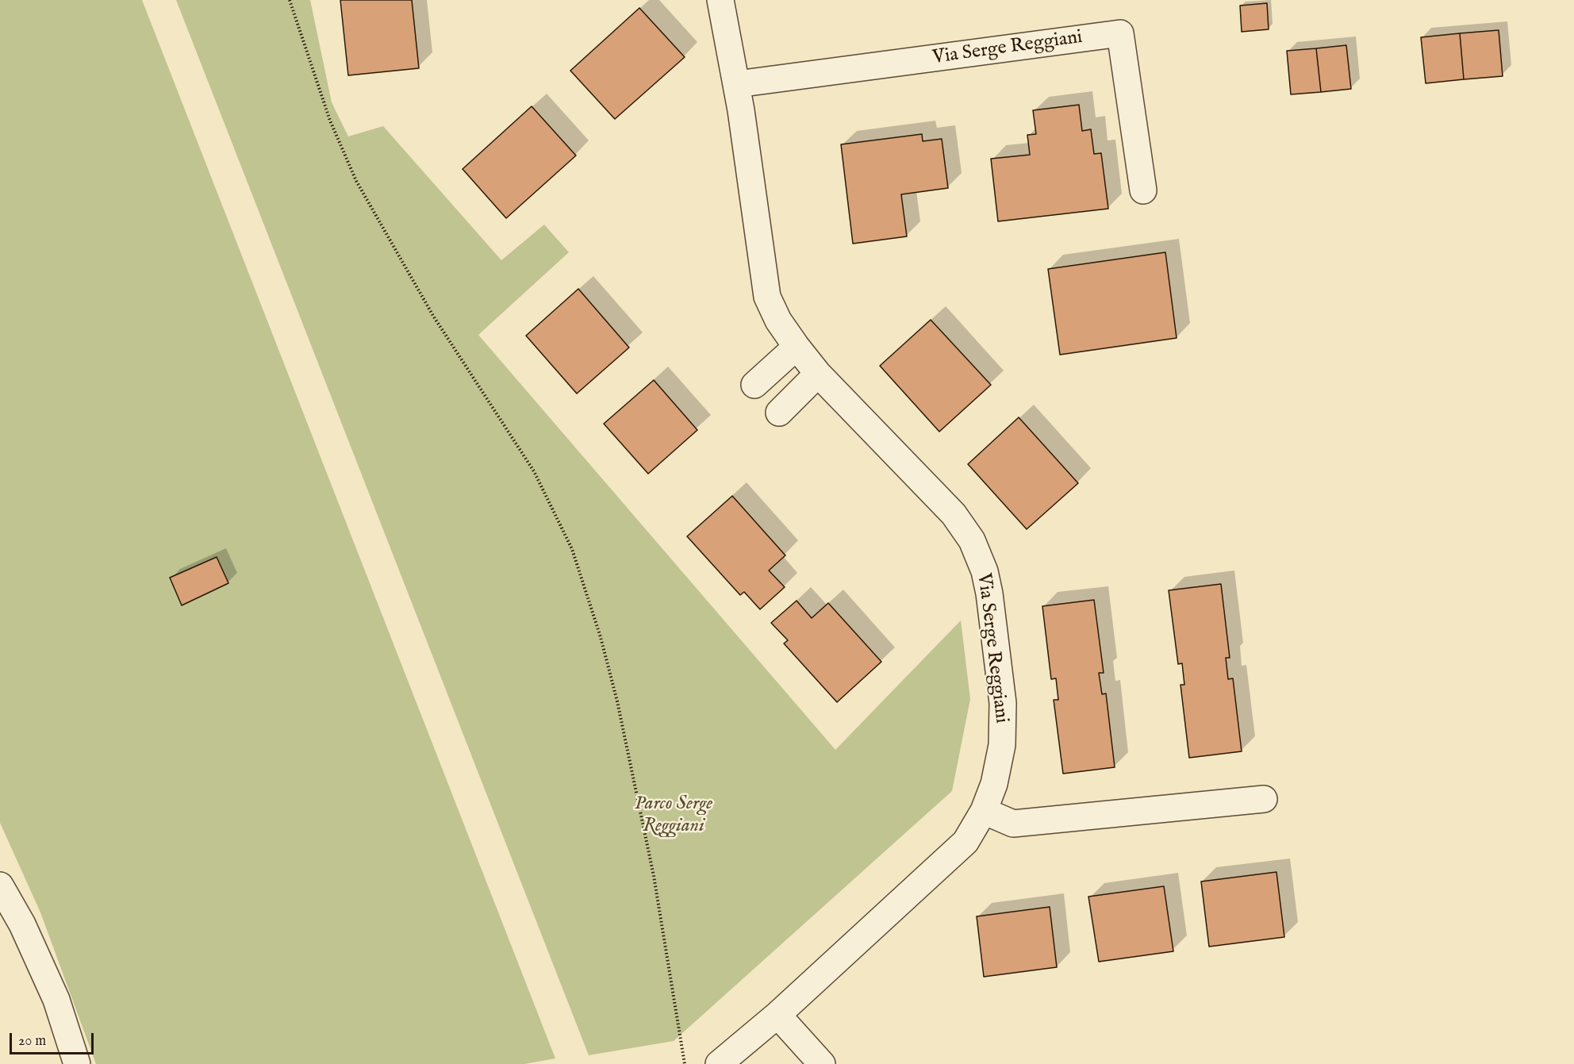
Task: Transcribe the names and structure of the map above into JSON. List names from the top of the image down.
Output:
{
  "streets": {
    "street": ["Via Serge Reggiani"]
  },
  "parks": ["Parco Serge Reggiani"],
  "scale_bar": "20 m"
}
